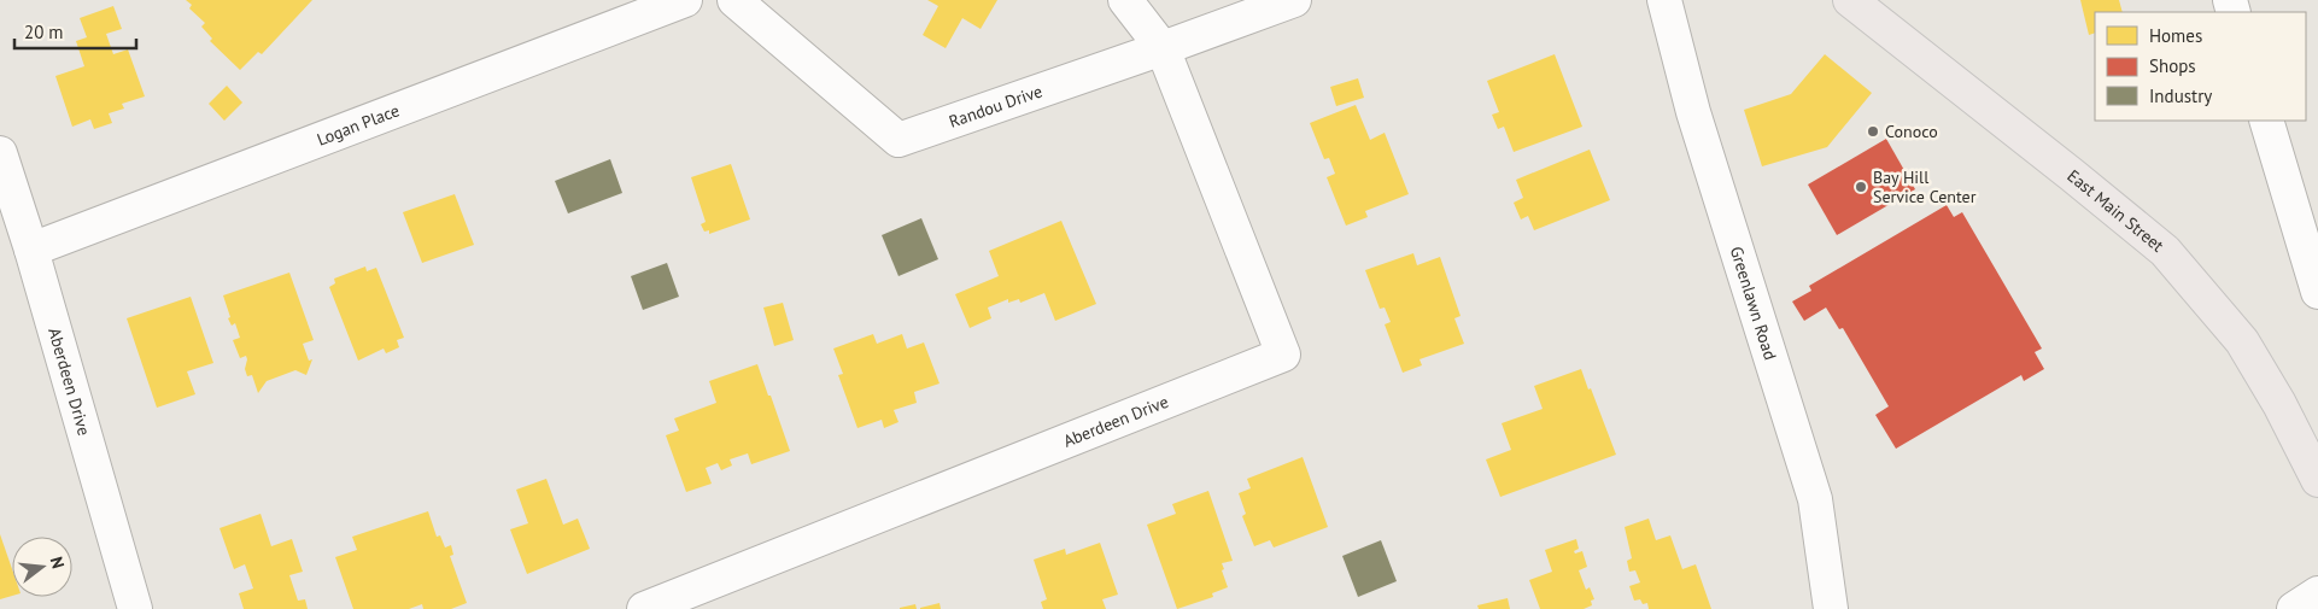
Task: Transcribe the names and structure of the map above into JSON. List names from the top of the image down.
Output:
{
  "streets": {
    "main road": ["East Main Street"],
    "street": [
      "Randou Drive",
      "Logan Place",
      "Greenlawn Road",
      "Aberdeen Drive"
    ]
  },
  "crossings": [
    ["Randou Drive", "Aberdeen Drive"],
    ["Logan Place", "Aberdeen Drive"]
  ],
  "places": ["Conoco", "Bay Hill Service Center"],
  "legend": ["Homes", "Shops", "Industry"],
  "scale_bar": "20 m",
  "north": "right"
}
